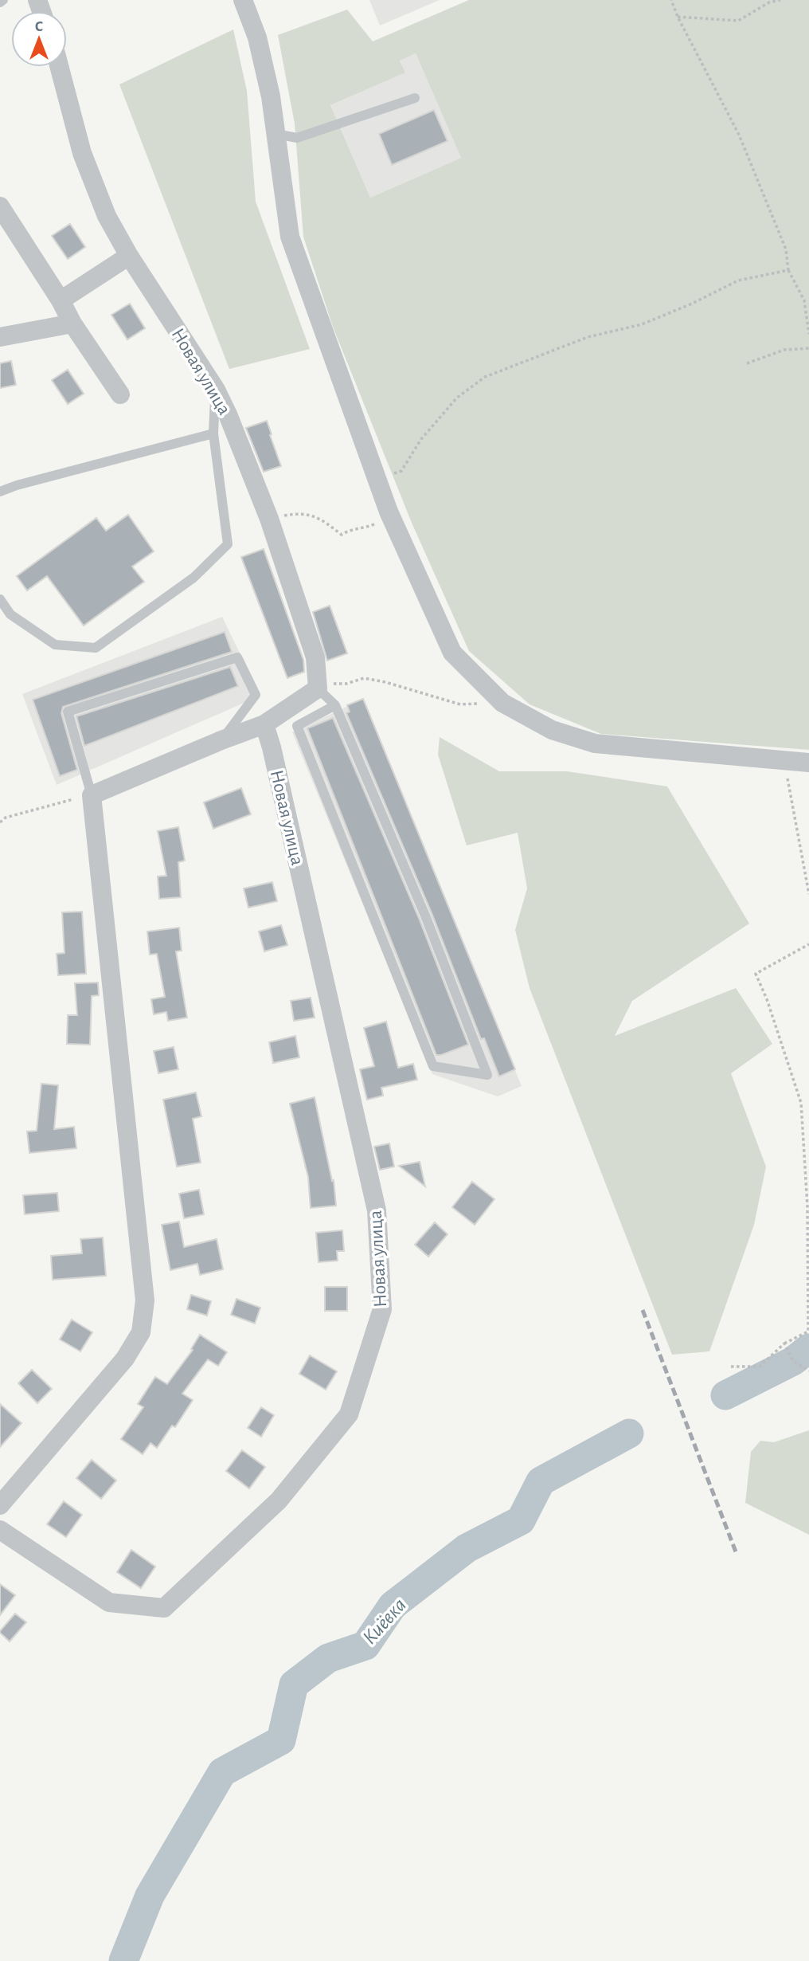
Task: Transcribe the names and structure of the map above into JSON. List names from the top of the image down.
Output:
{
  "streets": {
    "street": ["Новая улица"]
  },
  "water": ["Киёвка"],
  "north": "top"
}
